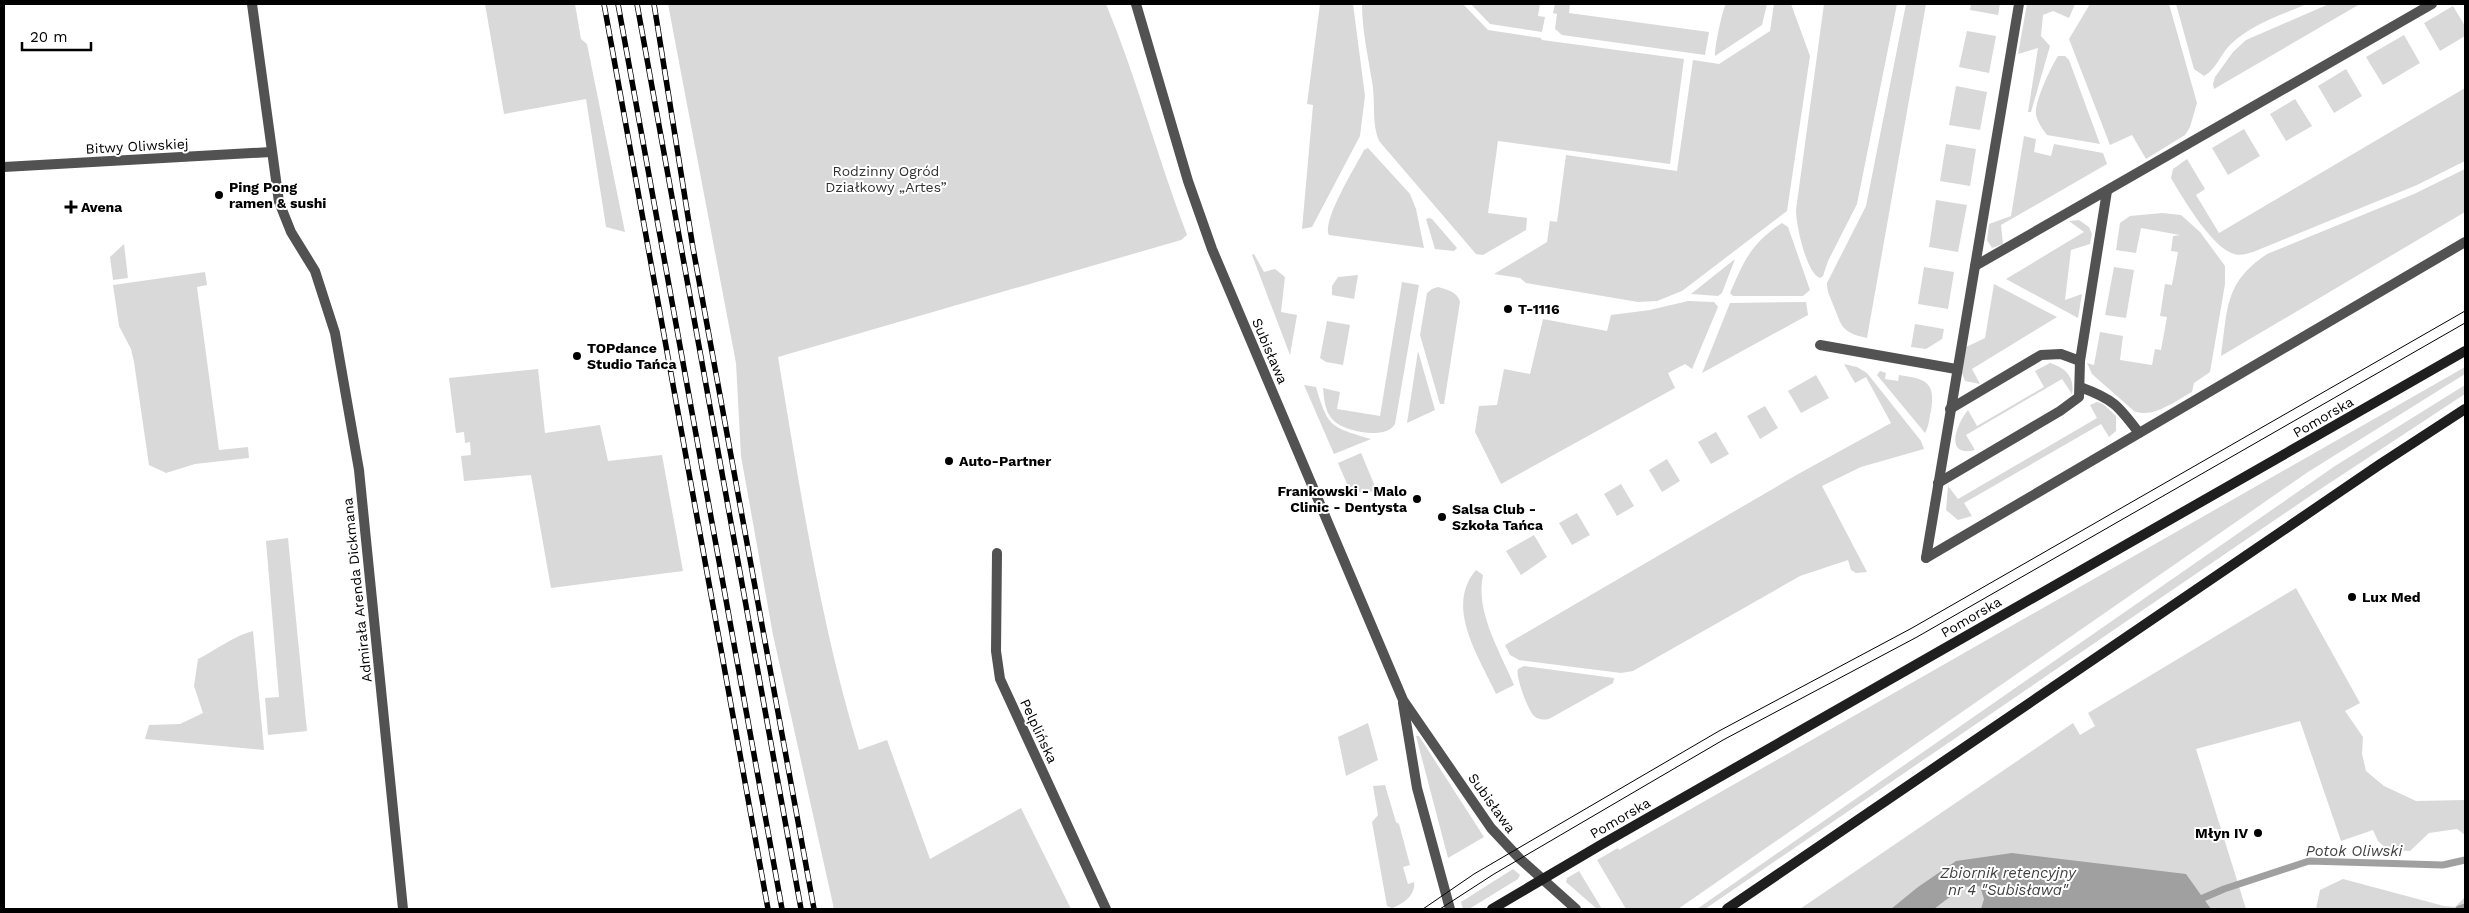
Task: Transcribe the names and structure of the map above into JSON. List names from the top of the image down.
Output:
{
  "streets": {
    "main road": ["Pomorska"],
    "street": [
      "Bitwy Oliwskiej",
      "Subisława",
      "Admirała Arenda Dickmana",
      "Pelplińska"
    ]
  },
  "crossings": [
    ["Bitwy Oliwskiej", "Admirała Arenda Dickmana"],
    ["Subisława", "Pomorska"]
  ],
  "water": ["Potok Oliwski", "Zbiornik retencyjny nr 4 \"Subisława\""],
  "parks": ["Rodzinny Ogród Działkowy „Artes”"],
  "places": {
    "other": [
      "Ping Pong ramen & sushi",
      "T-1116",
      "TOPdance Studio Tańca",
      "Auto-Partner",
      "Frankowski - Malo Clinic - Dentysta",
      "Salsa Club - Szkoła Tańca",
      "Lux Med",
      "Młyn IV"
    ],
    "health": ["Avena"]
  },
  "scale_bar": "20 m"
}
